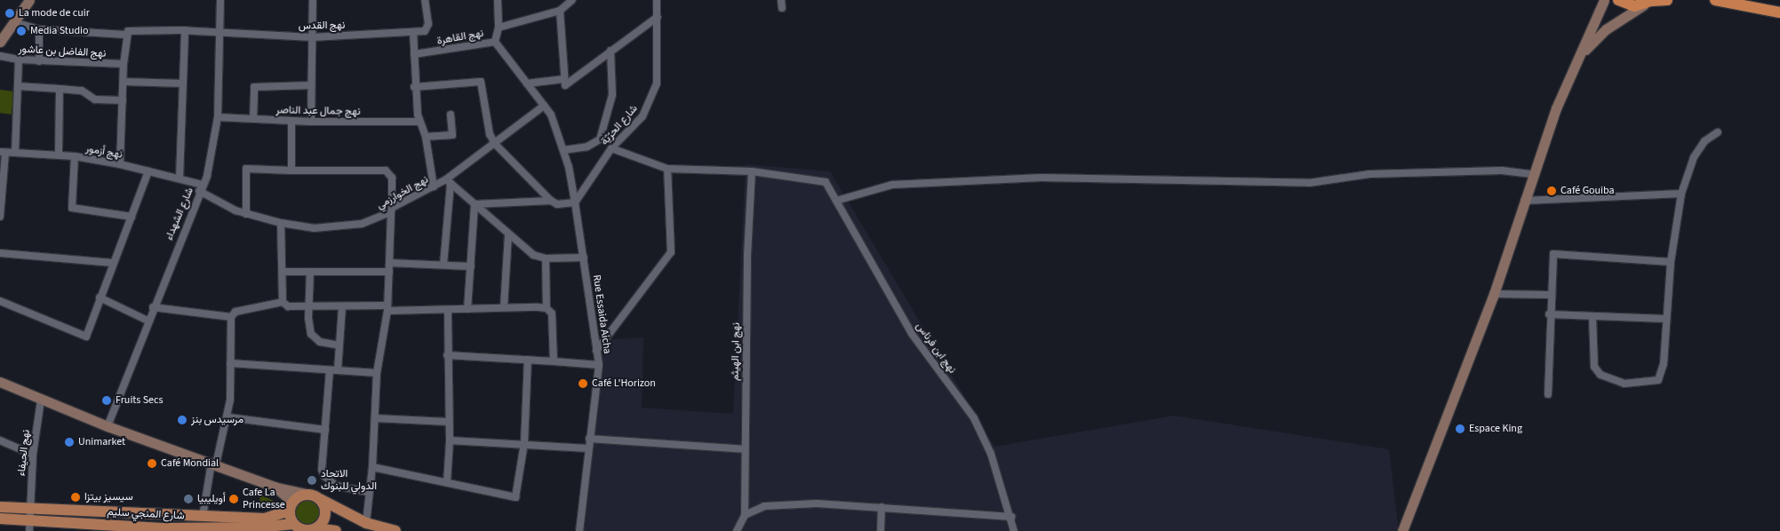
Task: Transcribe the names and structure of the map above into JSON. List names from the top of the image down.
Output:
{
  "streets": {
    "main road": ["شارع المنجي سليم"],
    "street": [
      "نهج القدس",
      "نهج القاهرة",
      "نهج الفاضل بن عاشور",
      "نهج جمال عبد الناصر",
      "شارع الحرّيّة",
      "نهج أزمور",
      "نهج الخوارزمي",
      "شارع الشهداء",
      "Rue Essaida Aicha",
      "نهج ابن فرناس",
      "نهج ابن الهيثم",
      "نهج الحيفاء"
    ]
  },
  "crossings": [
    ["نهج القدس", "شارع الشهداء"],
    ["نهج القاهرة", "Rue Essaida Aicha"],
    ["نهج جمال عبد الناصر", "شارع الشهداء"],
    ["شارع الحرّيّة", "Rue Essaida Aicha"],
    ["نهج أزمور", "نهج الخوارزمي"],
    ["نهج أزمور", "شارع الشهداء"],
    ["نهج الخوارزمي", "شارع الشهداء"],
    ["نهج الخوارزمي", "Rue Essaida Aicha"],
    ["نهج ابن فرناس", "نهج ابن الهيثم"],
    ["نهج الحيفاء", "شارع المنجي سليم"]
  ],
  "places": [
    "La mode de cuir",
    "Media Studio",
    "Café Gouiba",
    "Café L'Horizon",
    "Fruits Secs",
    "مرسيدس بنز",
    "Espace King",
    "Unimarket",
    "Café Mondial",
    "الاتحاد الدولي للبنوك",
    "سيسيز بيتزا",
    "أويليبيا",
    "Cafe La Princesse"
  ]
}
